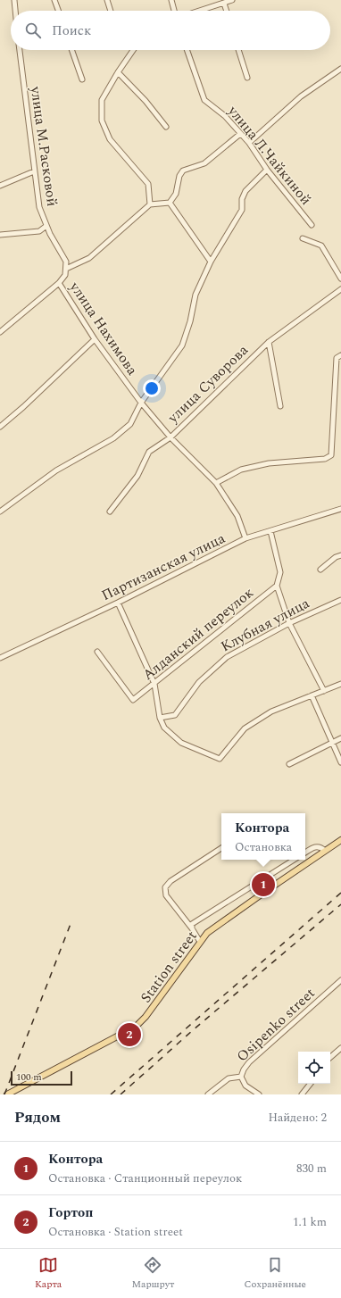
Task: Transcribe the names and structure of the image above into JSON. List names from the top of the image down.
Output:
{
  "streets": {
    "main road": ["Station street"],
    "street": [
      "улица М.Расковой",
      "улица Л.Чайкиной",
      "улица Нахимова",
      "улица Суворова",
      "Партизанская улица",
      "Клубная улица",
      "Алданский переулок",
      "Osipenko street"
    ]
  },
  "crossings": [
    ["улица Нахимова", "улица Суворова"],
    ["улица Нахимова", "Партизанская улица"]
  ],
  "scale_bar": "100 m",
  "page": {
    "search": "Поиск",
    "popup": ["Контора", "Остановка"],
    "pins": ["1", "2"],
    "scale": "100 m",
    "heading": ["Рядом", "Найдено: 2"],
    "list": [
      {
        "mark": "1",
        "name": "Контора",
        "note": "Остановка · Станционный переулок",
        "value": "830 m"
      },
      {
        "mark": "2",
        "name": "Гортоп",
        "note": "Остановка · Station street",
        "value": "1.1 km"
      }
    ],
    "nav": ["Карта", "Маршрут", "Сохранённые"]
  }
}
